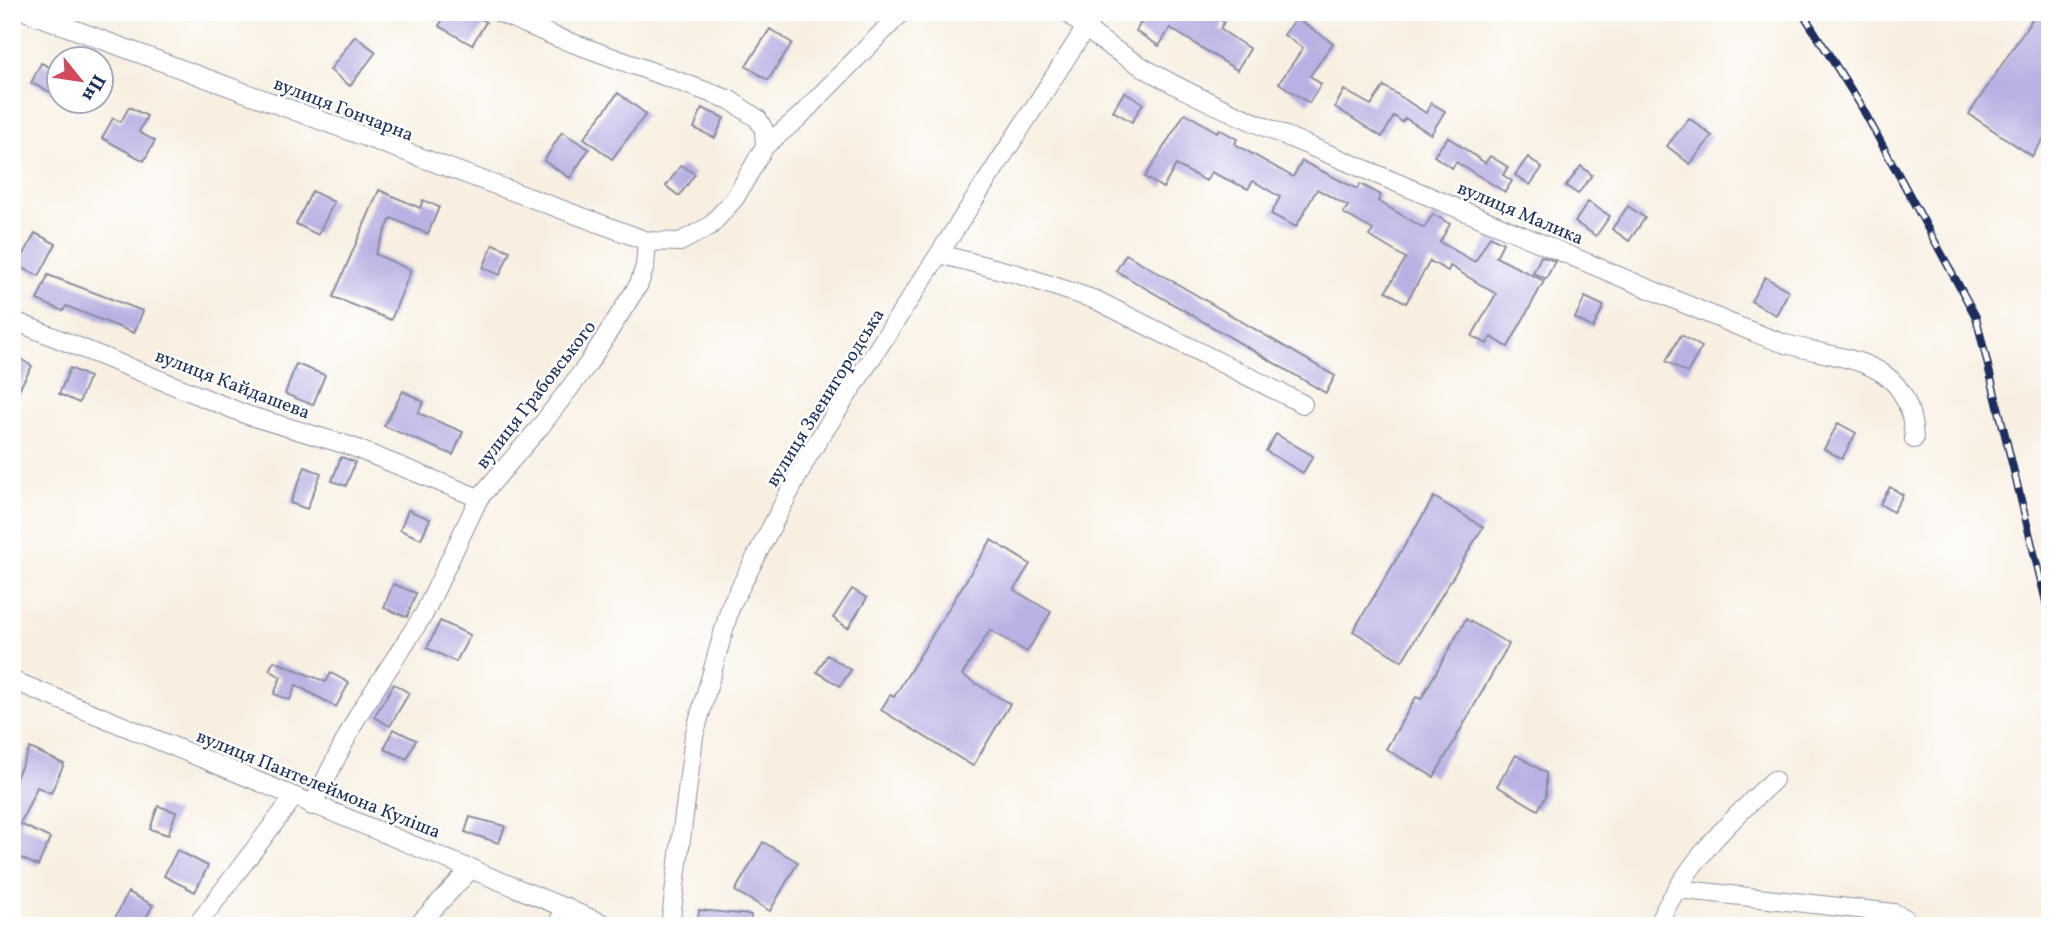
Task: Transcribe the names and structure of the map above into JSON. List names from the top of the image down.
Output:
{
  "streets": {
    "street": [
      "вулиця Гончарна",
      "вулиця Малика",
      "вулиця Кайдашева",
      "вулиця Грабовського",
      "вулиця Звенигородська",
      "вулиця Пантелеймона Куліша"
    ]
  },
  "crossings": [
    ["вулиця Гончарна", "вулиця Грабовського"],
    ["вулиця Малика", "вулиця Звенигородська"],
    ["вулиця Кайдашева", "вулиця Грабовського"],
    ["вулиця Грабовського", "вулиця Пантелеймона Куліша"]
  ],
  "north": "bottom right"
}
